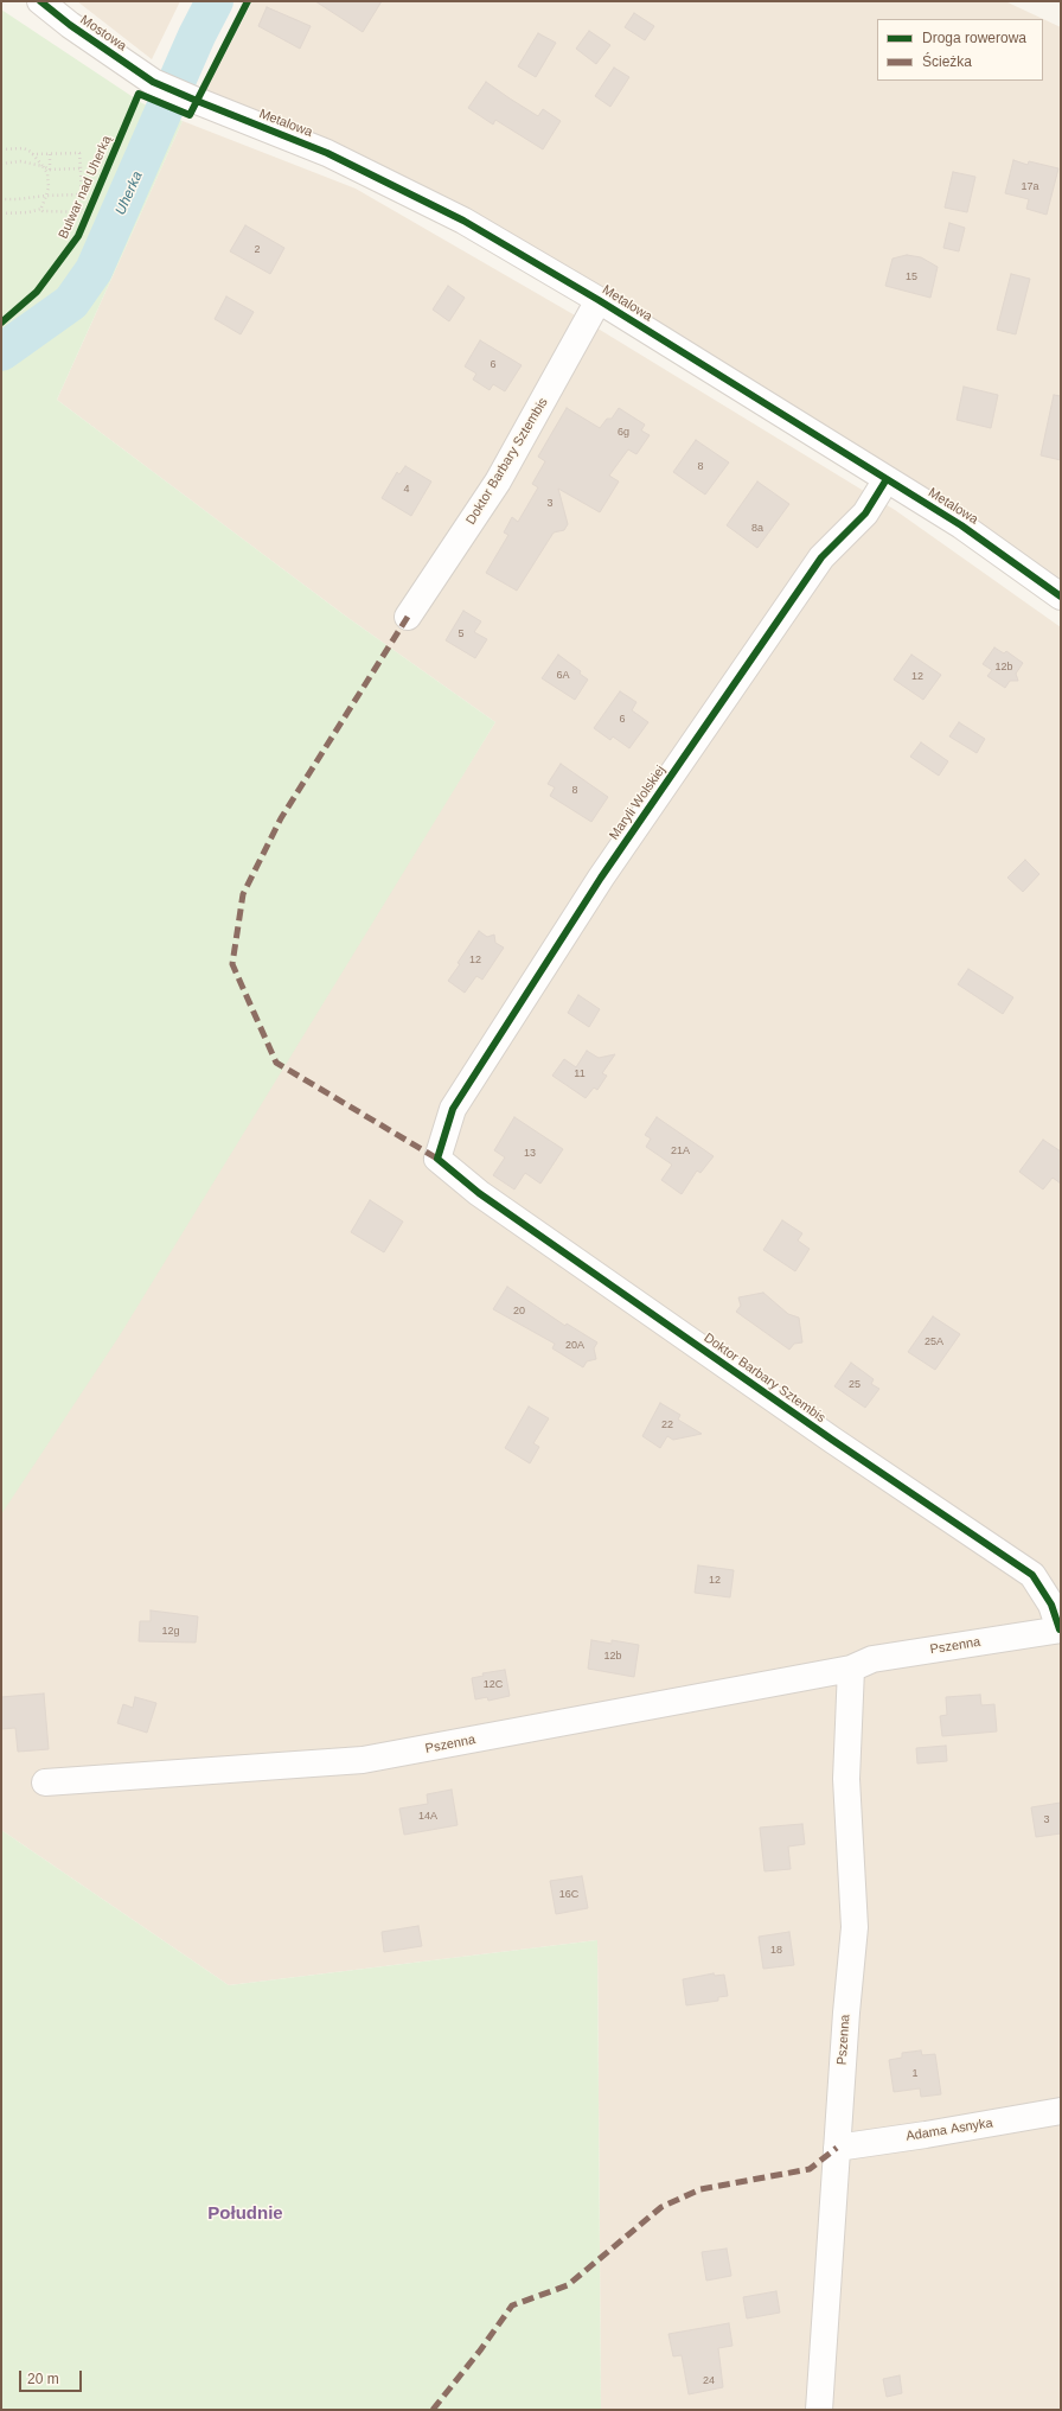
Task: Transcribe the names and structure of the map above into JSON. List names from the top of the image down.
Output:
{
  "streets": {
    "street": [
      "Mostowa",
      "Metalowa",
      "Doktor Barbary Sztembis",
      "Maryli Wolskiej",
      "Pszenna",
      "Adama Asnyka"
    ],
    "cycle path": ["Bulwar nad Uherką"]
  },
  "crossings": [
    ["Mostowa", "Metalowa"],
    ["Metalowa", "Doktor Barbary Sztembis"],
    ["Metalowa", "Maryli Wolskiej"],
    ["Doktor Barbary Sztembis", "Maryli Wolskiej"],
    ["Doktor Barbary Sztembis", "Pszenna"],
    ["Pszenna", "Adama Asnyka"]
  ],
  "districts": ["Południe"],
  "water": ["Uherka"],
  "house_numbers": [
    "17a",
    "2",
    "15",
    "6",
    "6g",
    "8",
    "4",
    "3",
    "8a",
    "5",
    "12b",
    "6A",
    "12",
    "6",
    "8",
    "12",
    "11",
    "21A",
    "13",
    "20",
    "25A",
    "20A",
    "25",
    "22",
    "12",
    "12g",
    "12b",
    "12C",
    "14A",
    "3",
    "16C",
    "18",
    "1",
    "24"
  ],
  "legend": ["Droga rowerowa", "Ścieżka"],
  "scale_bar": "20 m"
}
